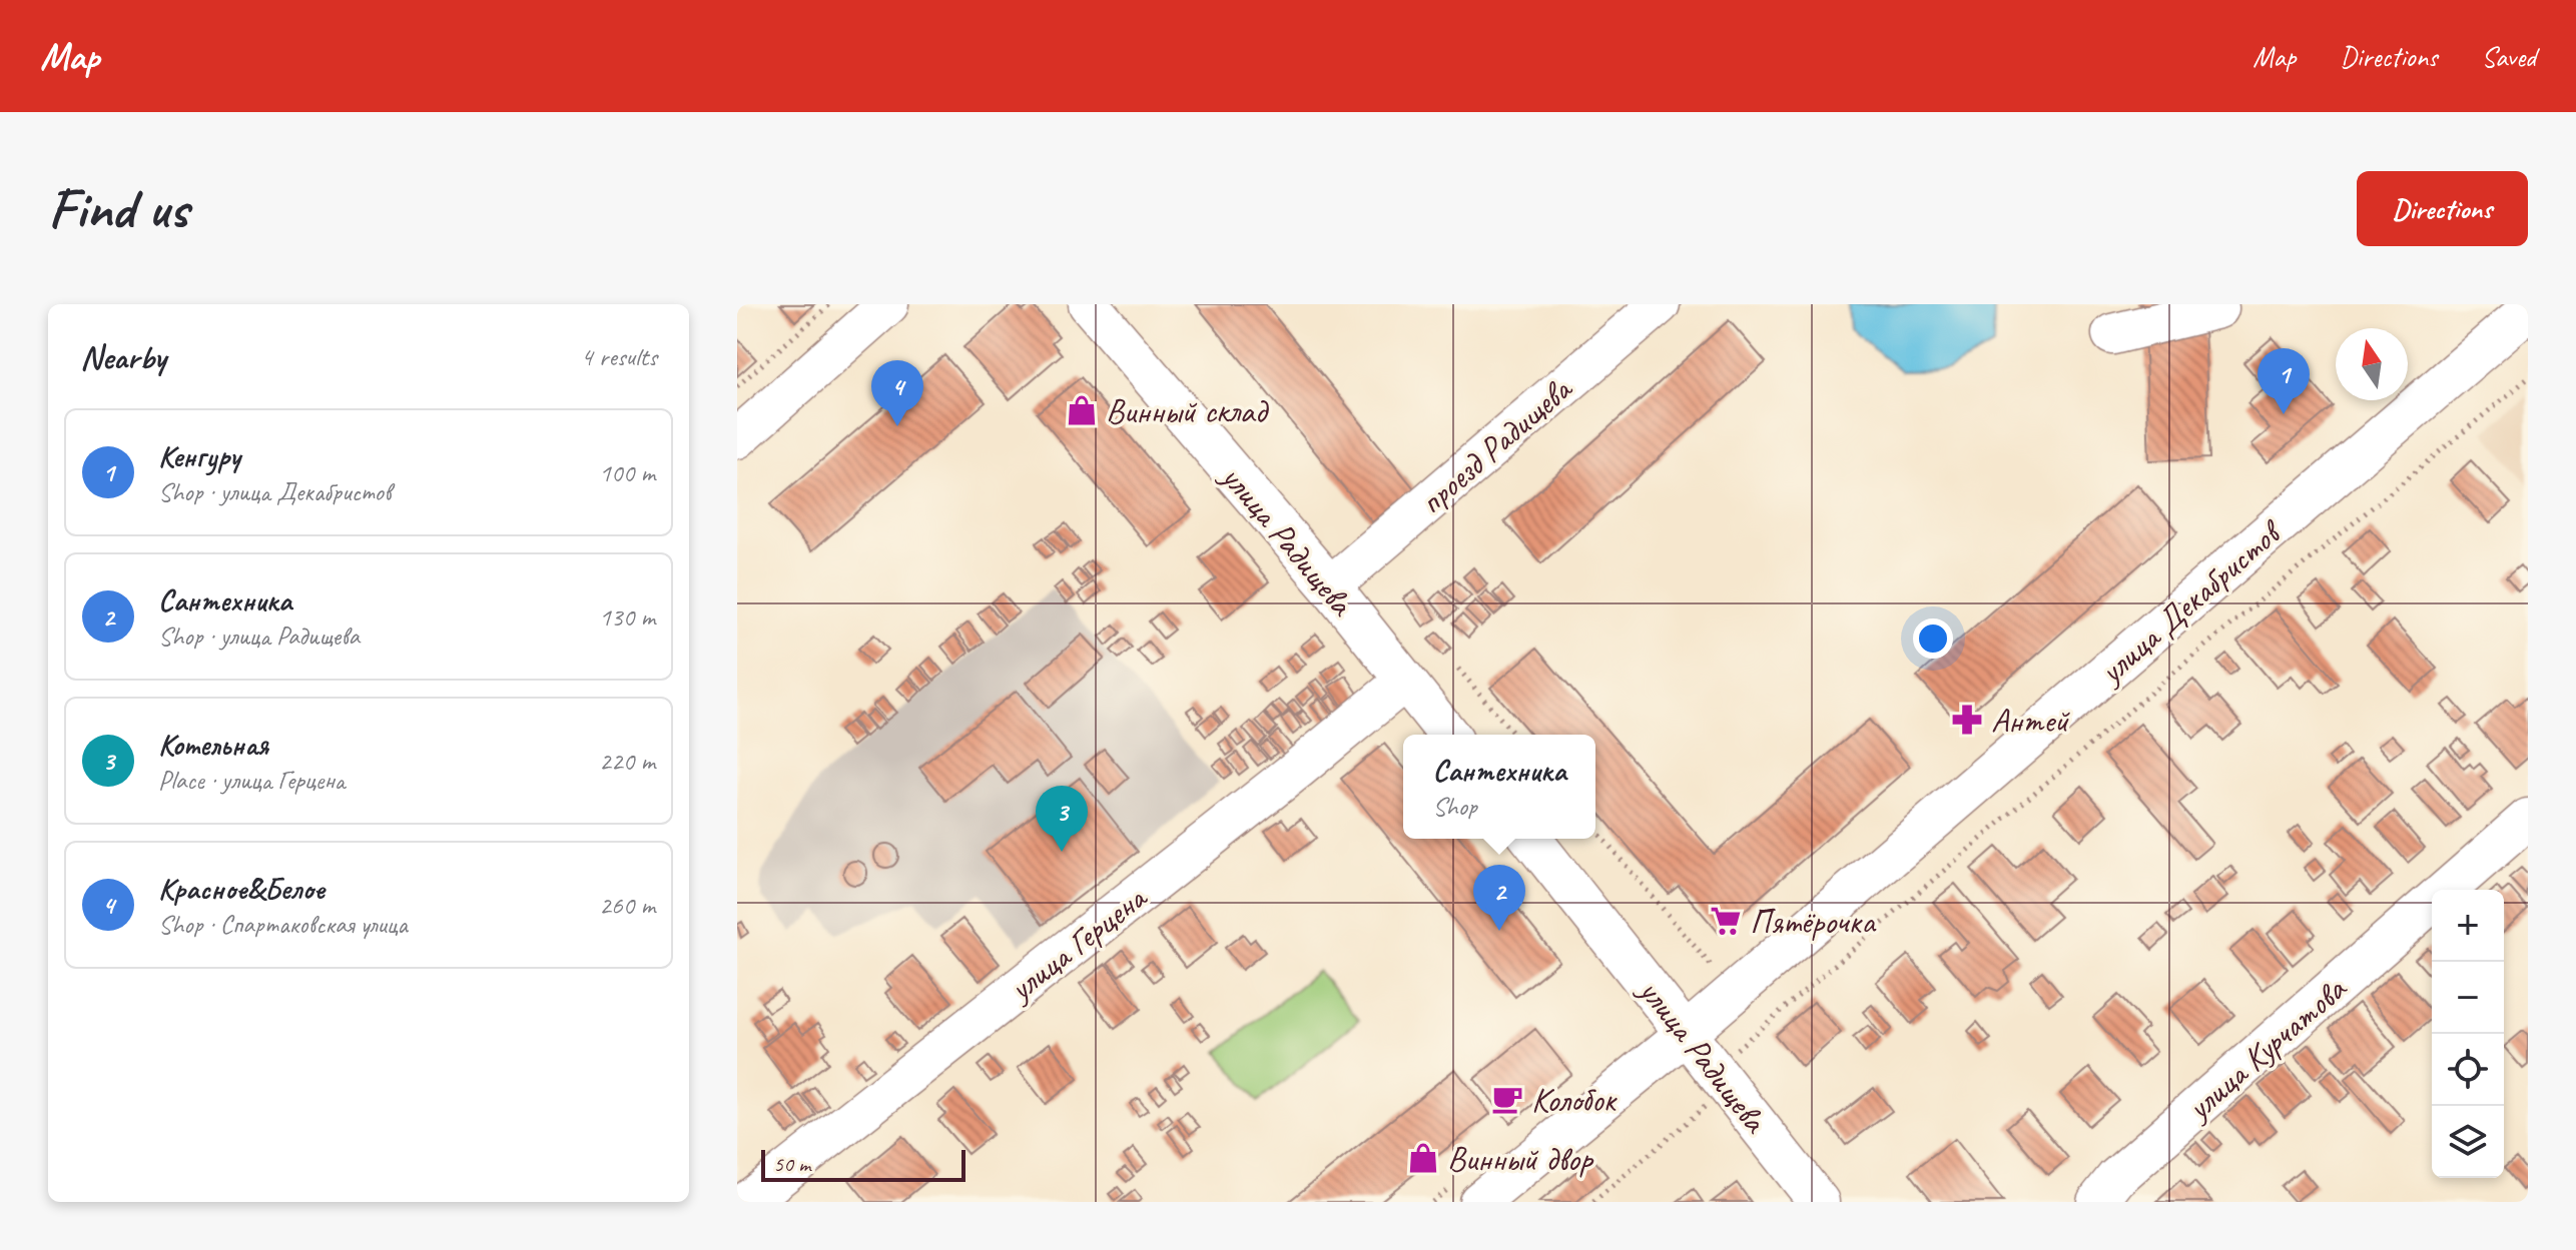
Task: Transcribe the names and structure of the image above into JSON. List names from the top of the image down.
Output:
{
  "streets": {
    "street": [
      "проезд Радищева",
      "улица Радищева",
      "улица Декабристов",
      "улица Герцена",
      "улица Курчатова"
    ]
  },
  "crossings": [
    ["проезд Радищева", "улица Радищева"],
    ["улица Радищева", "улица Декабристов"],
    ["улица Радищева", "улица Герцена"]
  ],
  "places": {
    "shop": ["Винный склад", "Винный двор"],
    "pharmacy": ["Антей"],
    "supermarket": ["Пятёрочка"],
    "cafe": ["Колобок"]
  },
  "scale_bar": "50 m",
  "north": "top",
  "page": {
    "header": "Map",
    "nav": ["Map", "Directions", "Saved"],
    "buttons": "Directions",
    "title": "Find us",
    "heading": ["Nearby", "4 results"],
    "pins": [
      "1",
      "4",
      "3",
      "2"
    ],
    "list": [
      {
        "mark": "1",
        "name": "Кенгуру",
        "note": "Shop · улица Декабристов",
        "value": "100 m"
      },
      {
        "mark": "2",
        "name": "Сантехника",
        "note": "Shop · улица Радищева",
        "value": "130 m"
      },
      {
        "mark": "3",
        "name": "Котельная",
        "note": "Place · улица Герцена",
        "value": "220 m"
      },
      {
        "mark": "4",
        "name": "Красное&Белое",
        "note": "Shop · Спартаковская улица",
        "value": "260 m"
      }
    ],
    "popup": ["Сантехника", "Shop"],
    "map_buttons": ["+", "−"],
    "scale": "50 m"
  }
}
